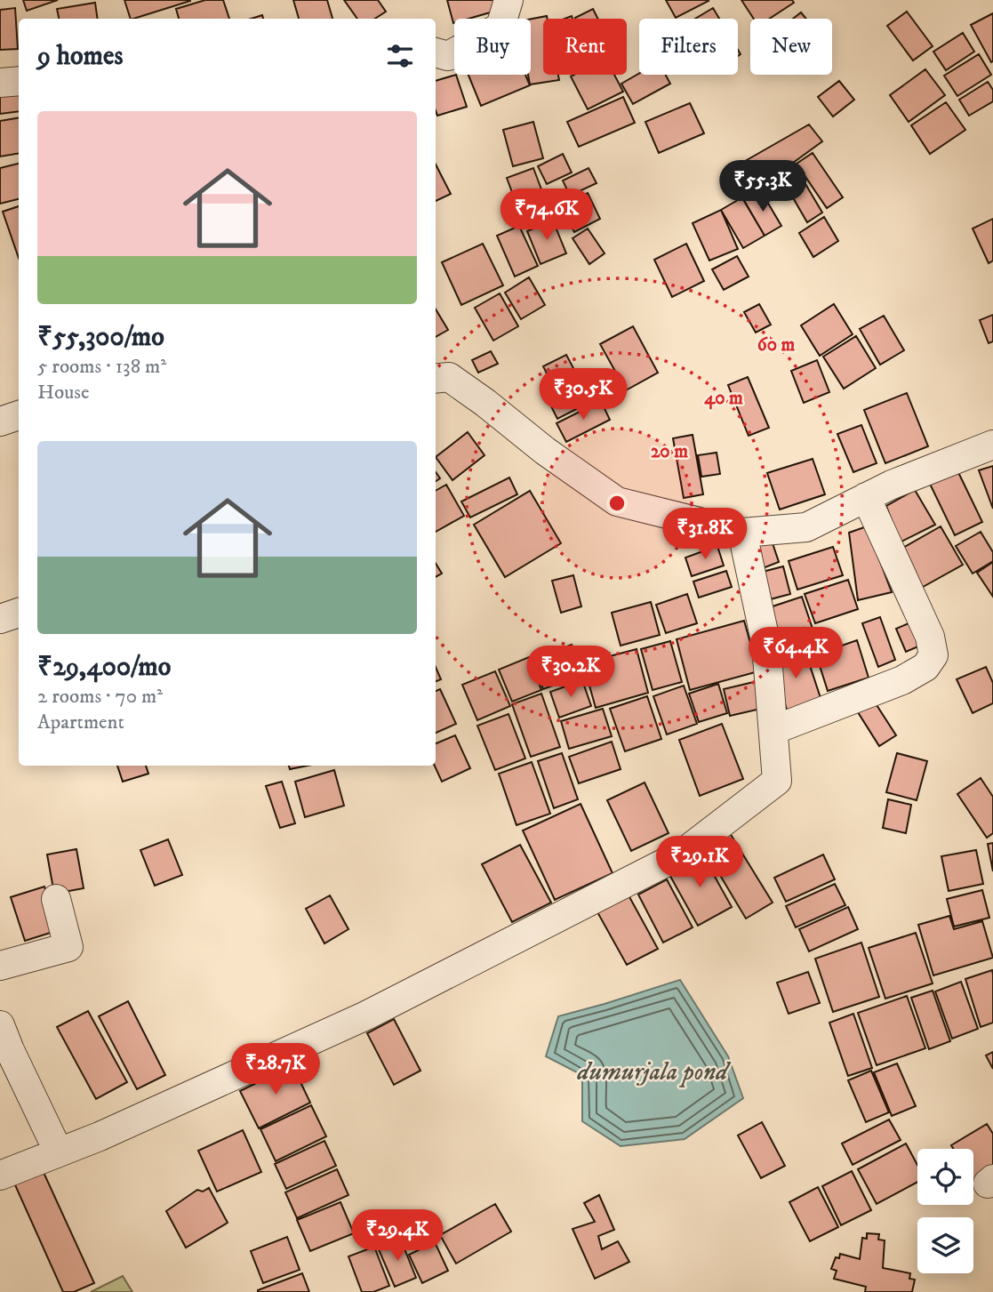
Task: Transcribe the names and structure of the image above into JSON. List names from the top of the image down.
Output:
{
  "water": ["dumurjala pond"],
  "page": {
    "chip": [
      "Buy",
      "Rent",
      "Filters",
      "New"
    ],
    "heading": "9 homes",
    "list": [
      {
        "name": "₹55,300/mo",
        "note": "5 rooms · 138 m² · House"
      },
      {
        "name": "₹29,400/mo",
        "note": "2 rooms · 70 m² · Apartment"
      }
    ],
    "price": [
      "₹55.3K",
      "₹74.6K",
      "₹30.5K",
      "₹31.8K",
      "₹64.4K",
      "₹30.2K",
      "₹29.1K",
      "₹28.7K",
      "₹29.4K"
    ]
  },
  "rings": ["60 m", "40 m", "20 m"]
}
